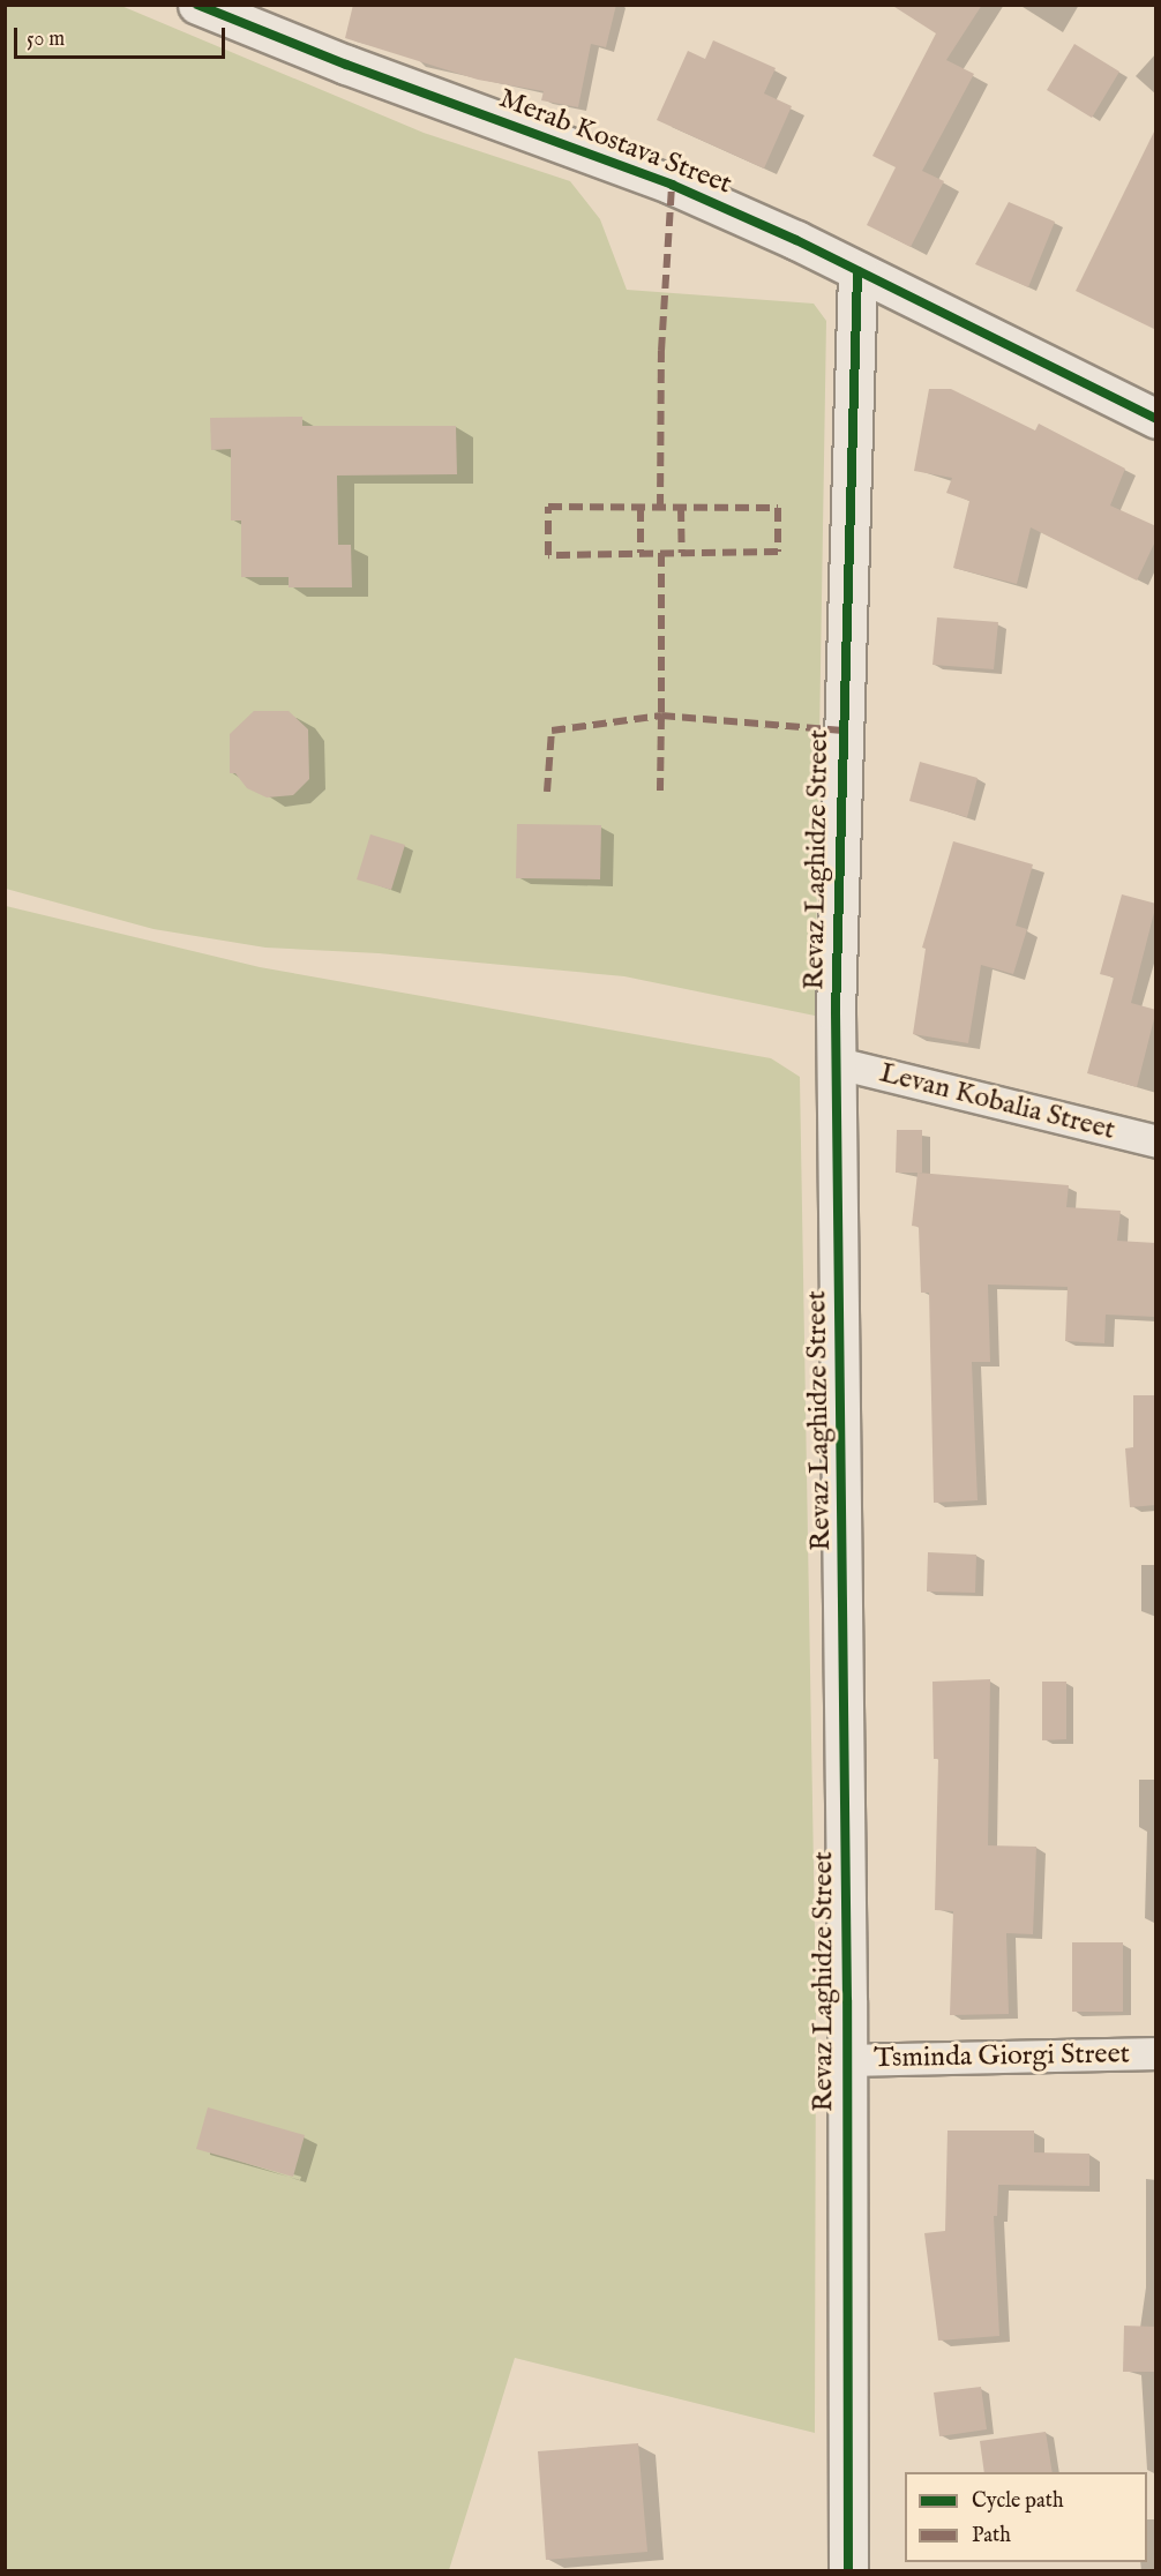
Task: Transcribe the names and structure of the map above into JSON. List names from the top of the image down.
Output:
{
  "streets": {
    "street": [
      "Merab Kostava Street",
      "Revaz Laghidze Street",
      "Levan Kobalia Street",
      "Tsminda Giorgi Street"
    ]
  },
  "crossings": [
    ["Merab Kostava Street", "Revaz Laghidze Street"],
    ["Revaz Laghidze Street", "Levan Kobalia Street"],
    ["Revaz Laghidze Street", "Tsminda Giorgi Street"]
  ],
  "legend": ["Cycle path", "Path"],
  "scale_bar": "50 m"
}
